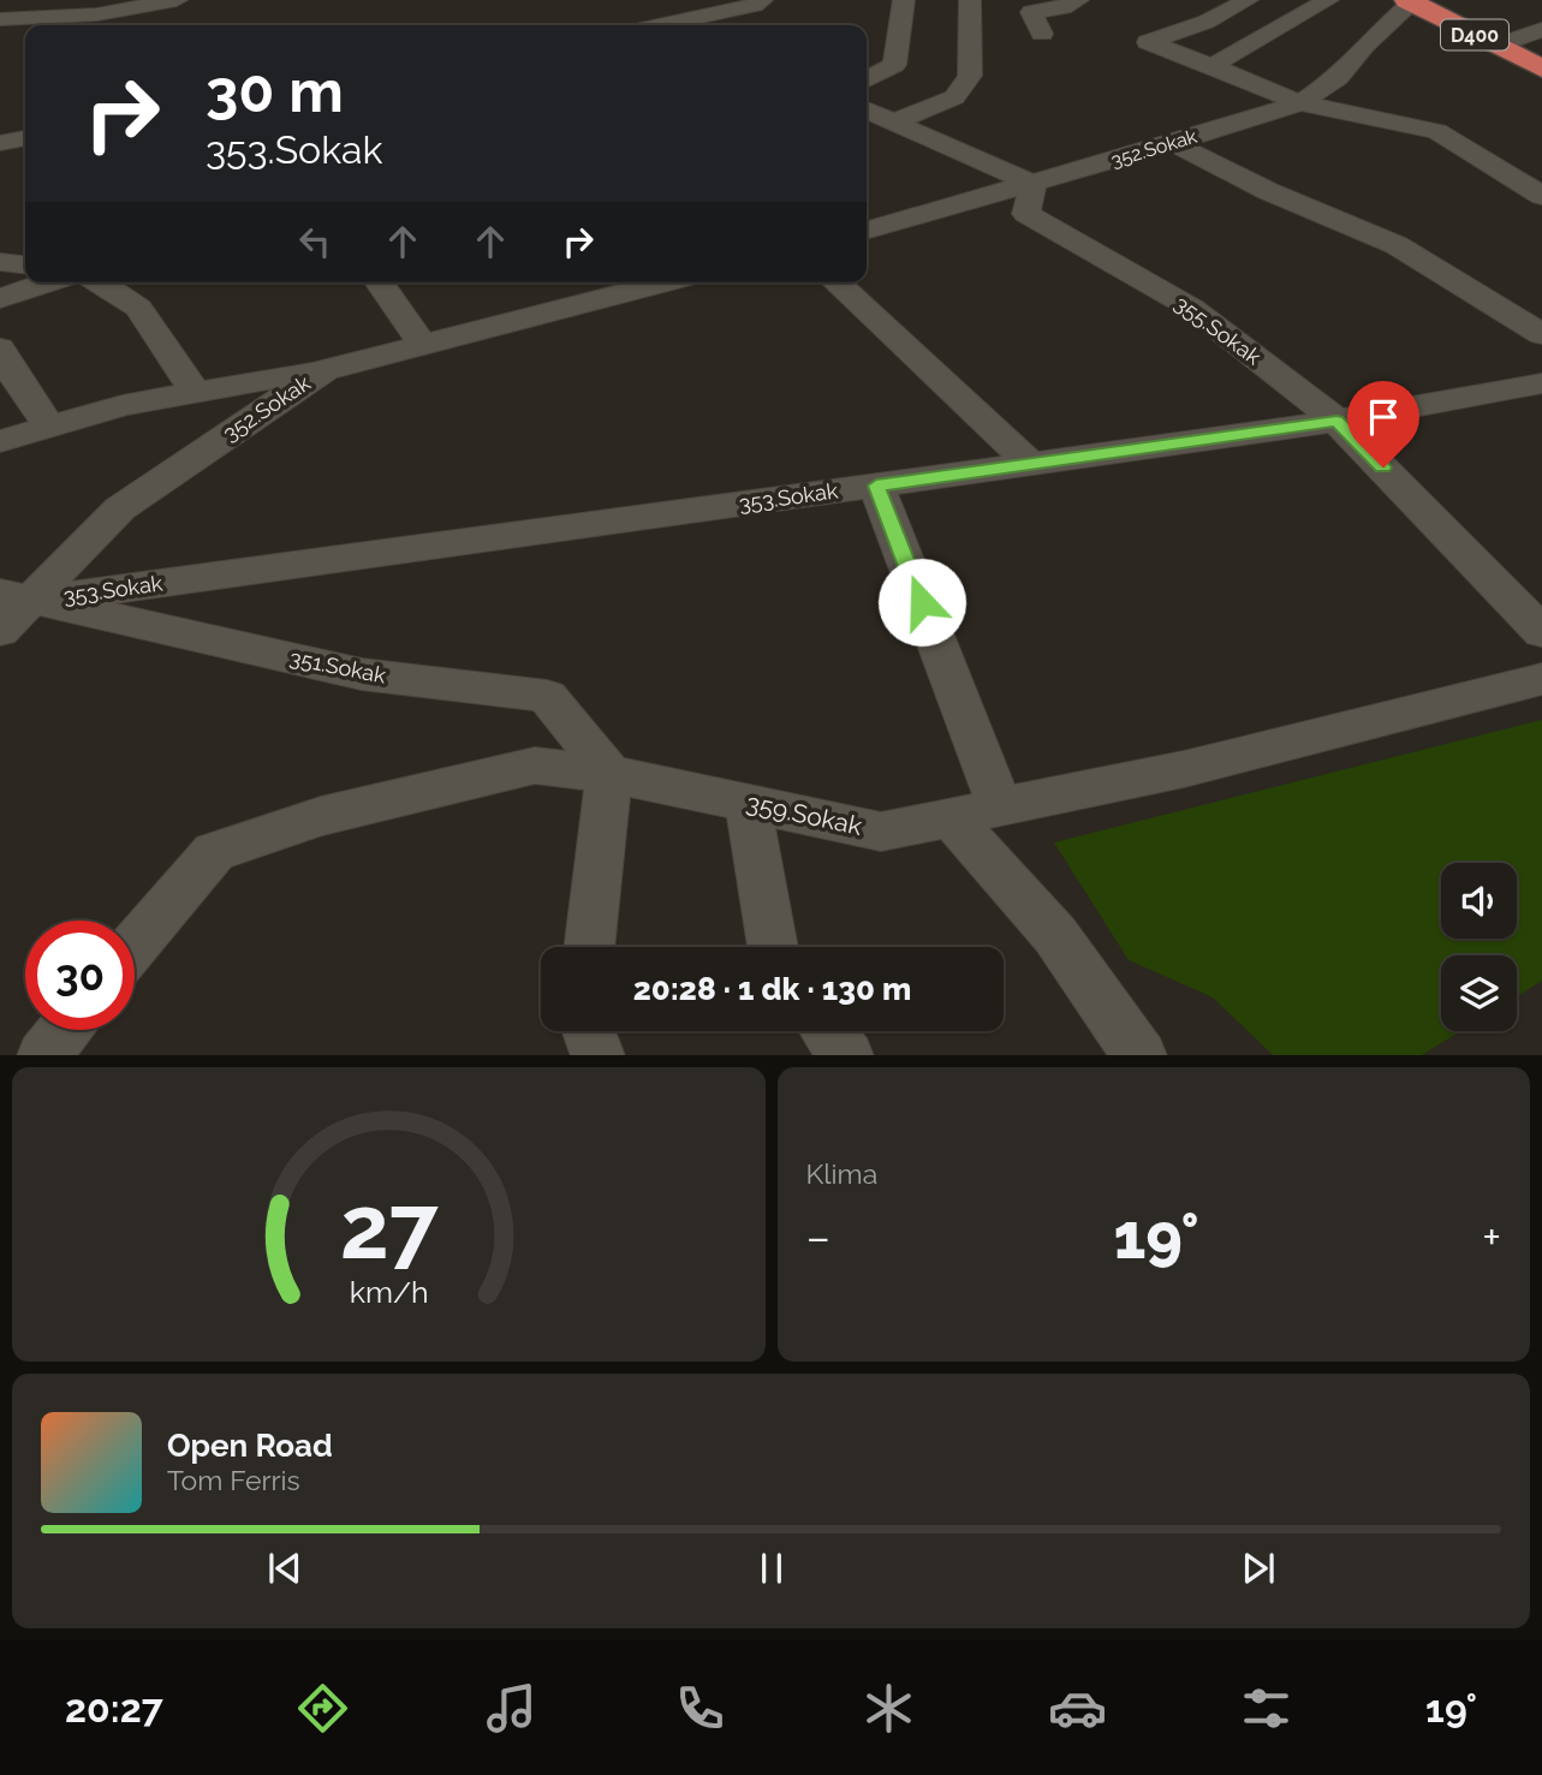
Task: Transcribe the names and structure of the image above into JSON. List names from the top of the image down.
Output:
{
  "streets": {
    "highway": ["D400"],
    "street": [
      "352.Sokak",
      "355.Sokak",
      "353.Sokak",
      "351.Sokak",
      "359.Sokak"
    ]
  },
  "crossings": [
    ["D400", "352.Sokak"],
    ["352.Sokak", "355.Sokak"],
    ["352.Sokak", "353.Sokak"],
    ["352.Sokak", "351.Sokak"],
    ["355.Sokak", "353.Sokak"],
    ["353.Sokak", "351.Sokak"],
    ["351.Sokak", "359.Sokak"]
  ],
  "page": {
    "turn": ["30 m", "353.Sokak"],
    "limit": "30",
    "trip": "20:28 · 1 dk · 130 m",
    "tile": "Klima",
    "heat": ["−", "19°", "+"],
    "song": ["Open Road", "Tom Ferris"],
    "tabs": ["20:27", "19°"],
    "gauge": ["27", "km/h"]
  }
}
